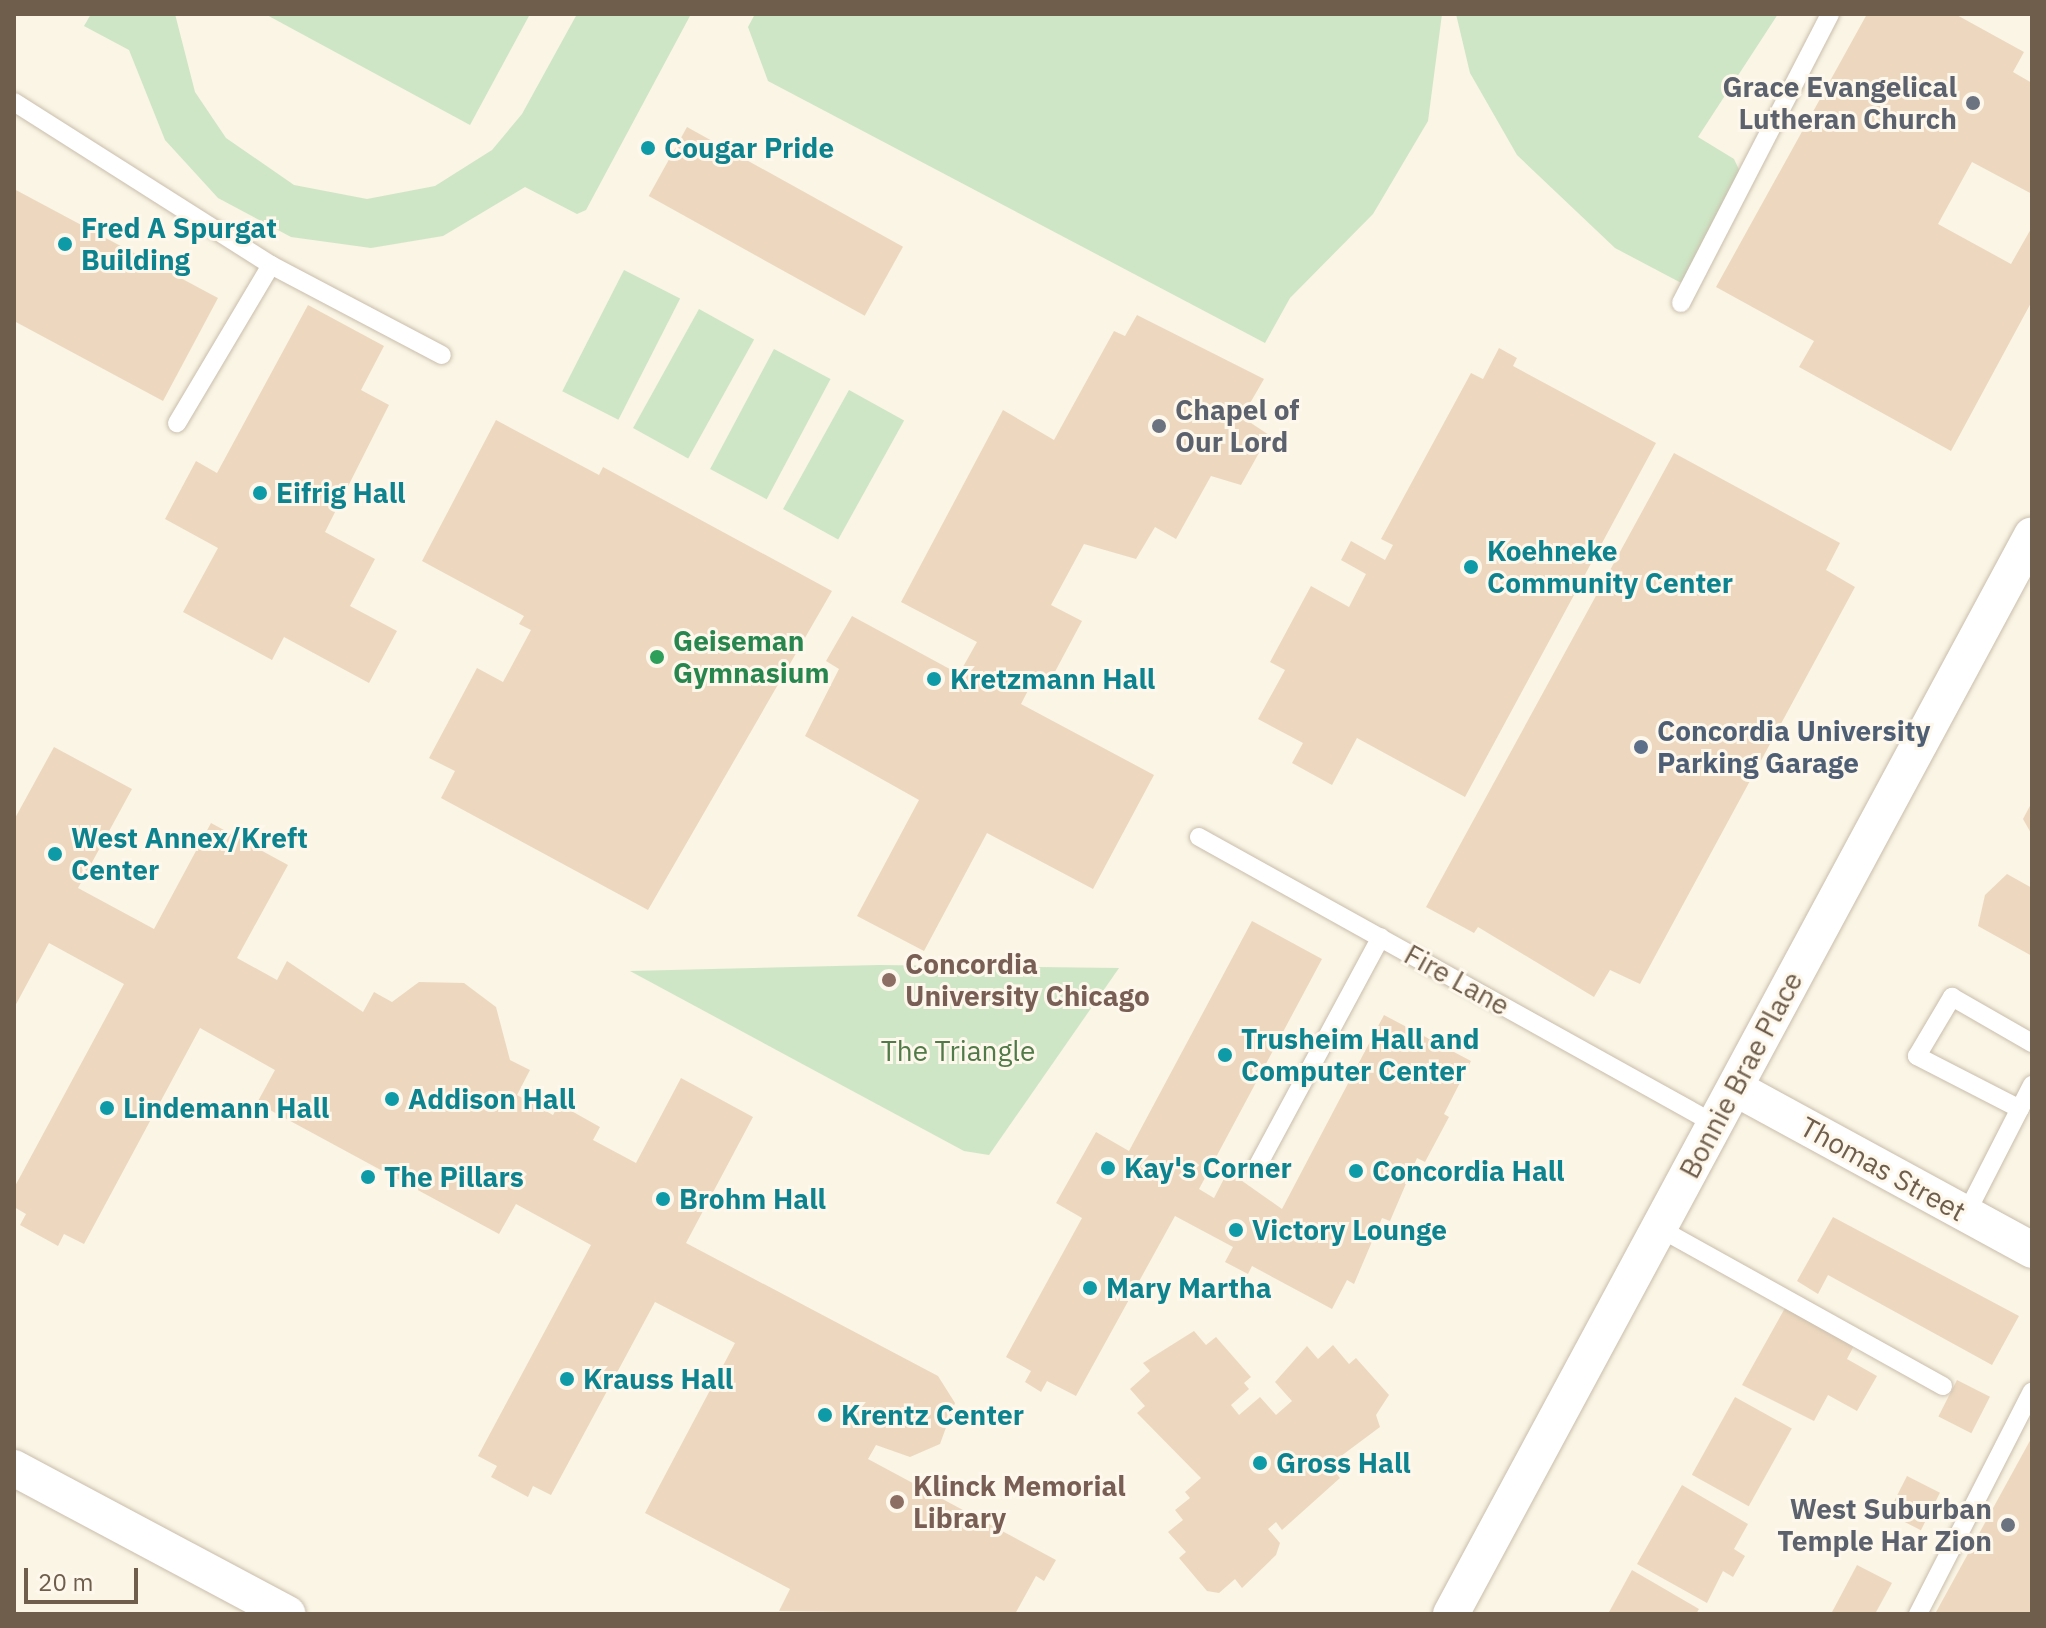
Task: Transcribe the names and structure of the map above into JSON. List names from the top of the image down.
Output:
{
  "streets": {
    "street": ["Bonnie Brae Place", "Thomas Street"],
    "lane": ["Fire Lane"]
  },
  "crossings": [
    ["Fire Lane", "Bonnie Brae Place"],
    ["Bonnie Brae Place", "Thomas Street"]
  ],
  "parks": ["The Triangle"],
  "places": [
    "Grace Evangelical Lutheran Church",
    "Cougar Pride",
    "Fred A Spurgat Building",
    "Chapel of Our Lord",
    "Eifrig Hall",
    "Koehneke Community Center",
    "Geiseman Gymnasium",
    "Kretzmann Hall",
    "Concordia University Parking Garage",
    "West Annex/Kreft Center",
    "Concordia University Chicago",
    "Trusheim Hall and Computer Center",
    "Addison Hall",
    "Lindemann Hall",
    "Kay's Corner",
    "Concordia Hall",
    "The Pillars",
    "Brohm Hall",
    "Victory Lounge",
    "Mary Martha",
    "Krauss Hall",
    "Krentz Center",
    "Gross Hall",
    "Klinck Memorial Library",
    "West Suburban Temple Har Zion"
  ],
  "scale_bar": "20 m"
}
